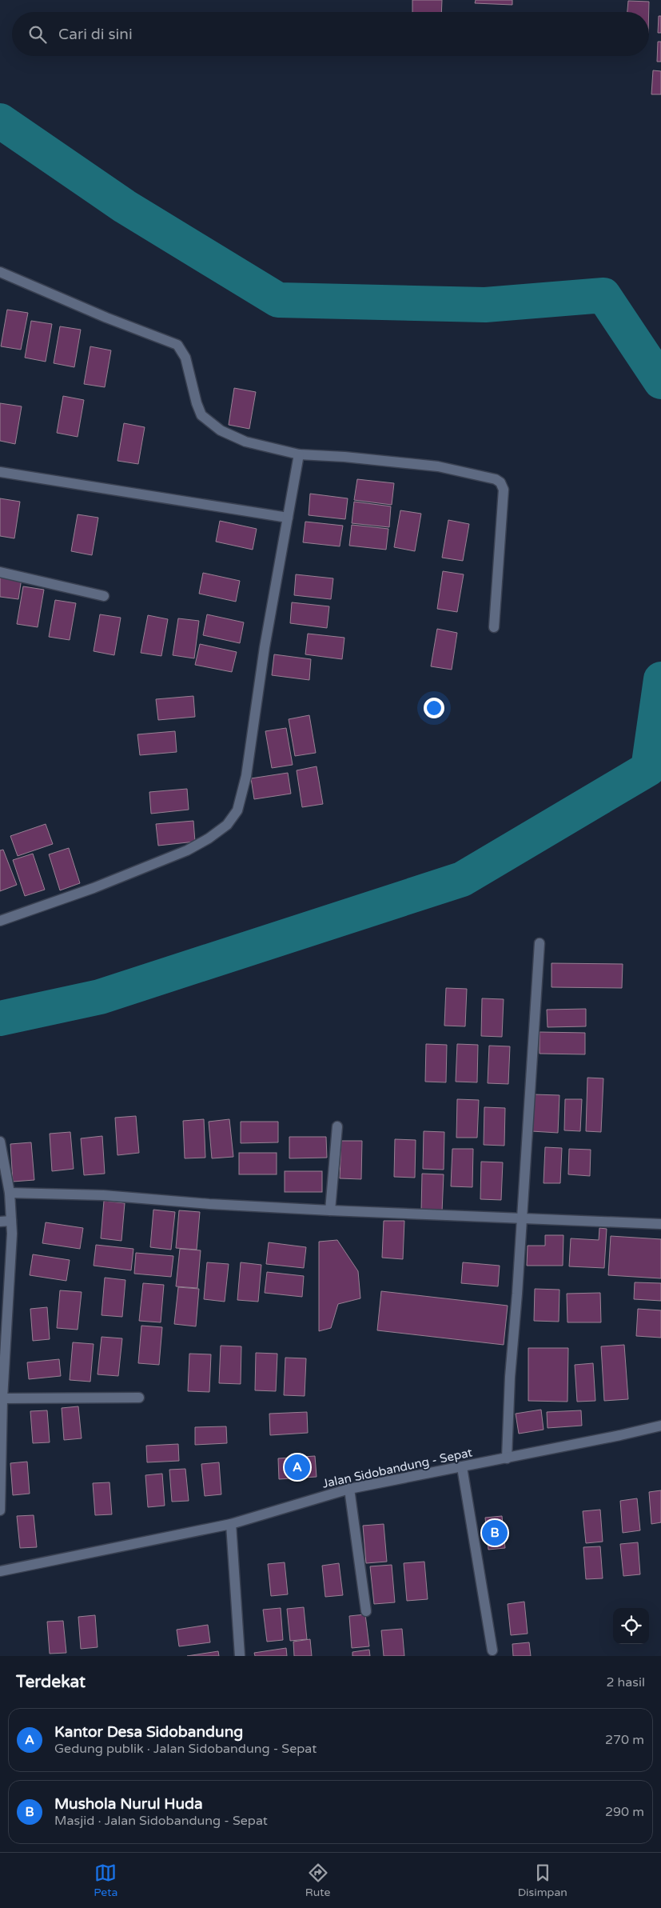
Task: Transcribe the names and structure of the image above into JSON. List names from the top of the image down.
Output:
{
  "streets": {
    "street": ["Jalan Sidobandung - Sepat"]
  },
  "page": {
    "search": "Cari di sini",
    "pins": ["A", "B"],
    "heading": ["Terdekat", "2 hasil"],
    "list": [
      {
        "mark": "A",
        "name": "Kantor Desa Sidobandung",
        "note": "Gedung publik · Jalan Sidobandung - Sepat",
        "value": "270 m"
      },
      {
        "mark": "B",
        "name": "Mushola Nurul Huda",
        "note": "Masjid · Jalan Sidobandung - Sepat",
        "value": "290 m"
      }
    ],
    "nav": ["Peta", "Rute", "Disimpan"]
  }
}
